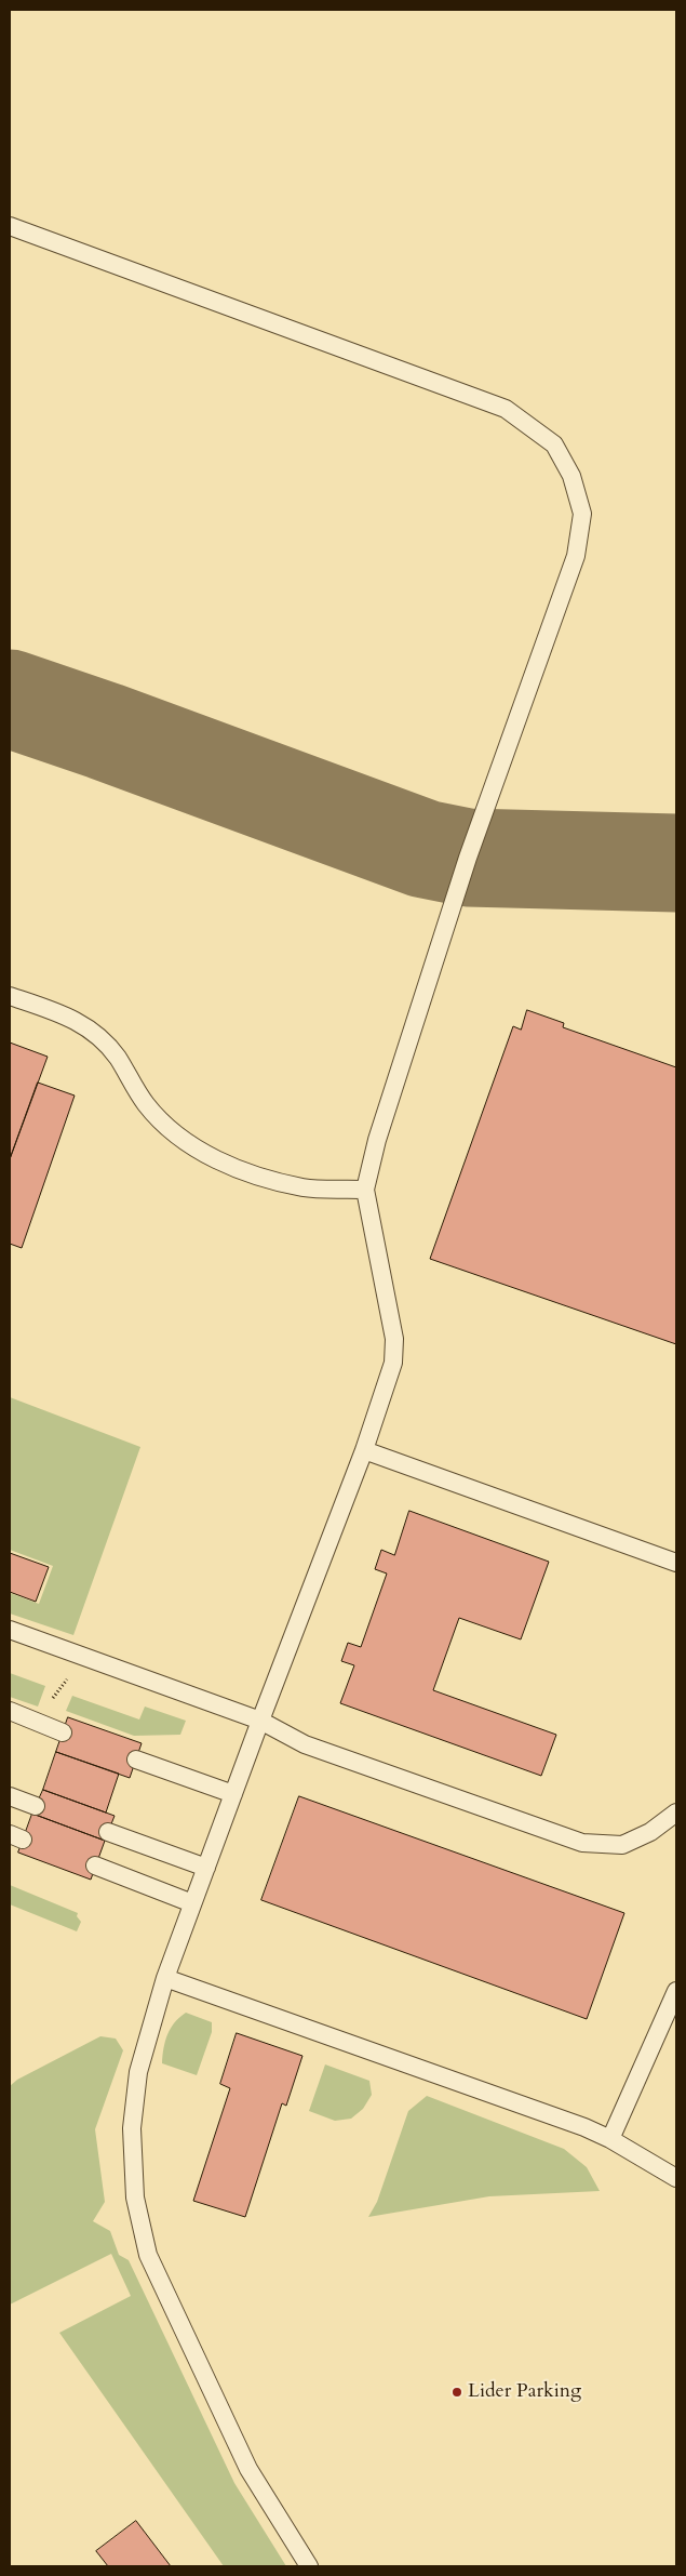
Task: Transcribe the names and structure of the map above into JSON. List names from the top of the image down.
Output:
{
  "places": ["Lider Parking"]
}
